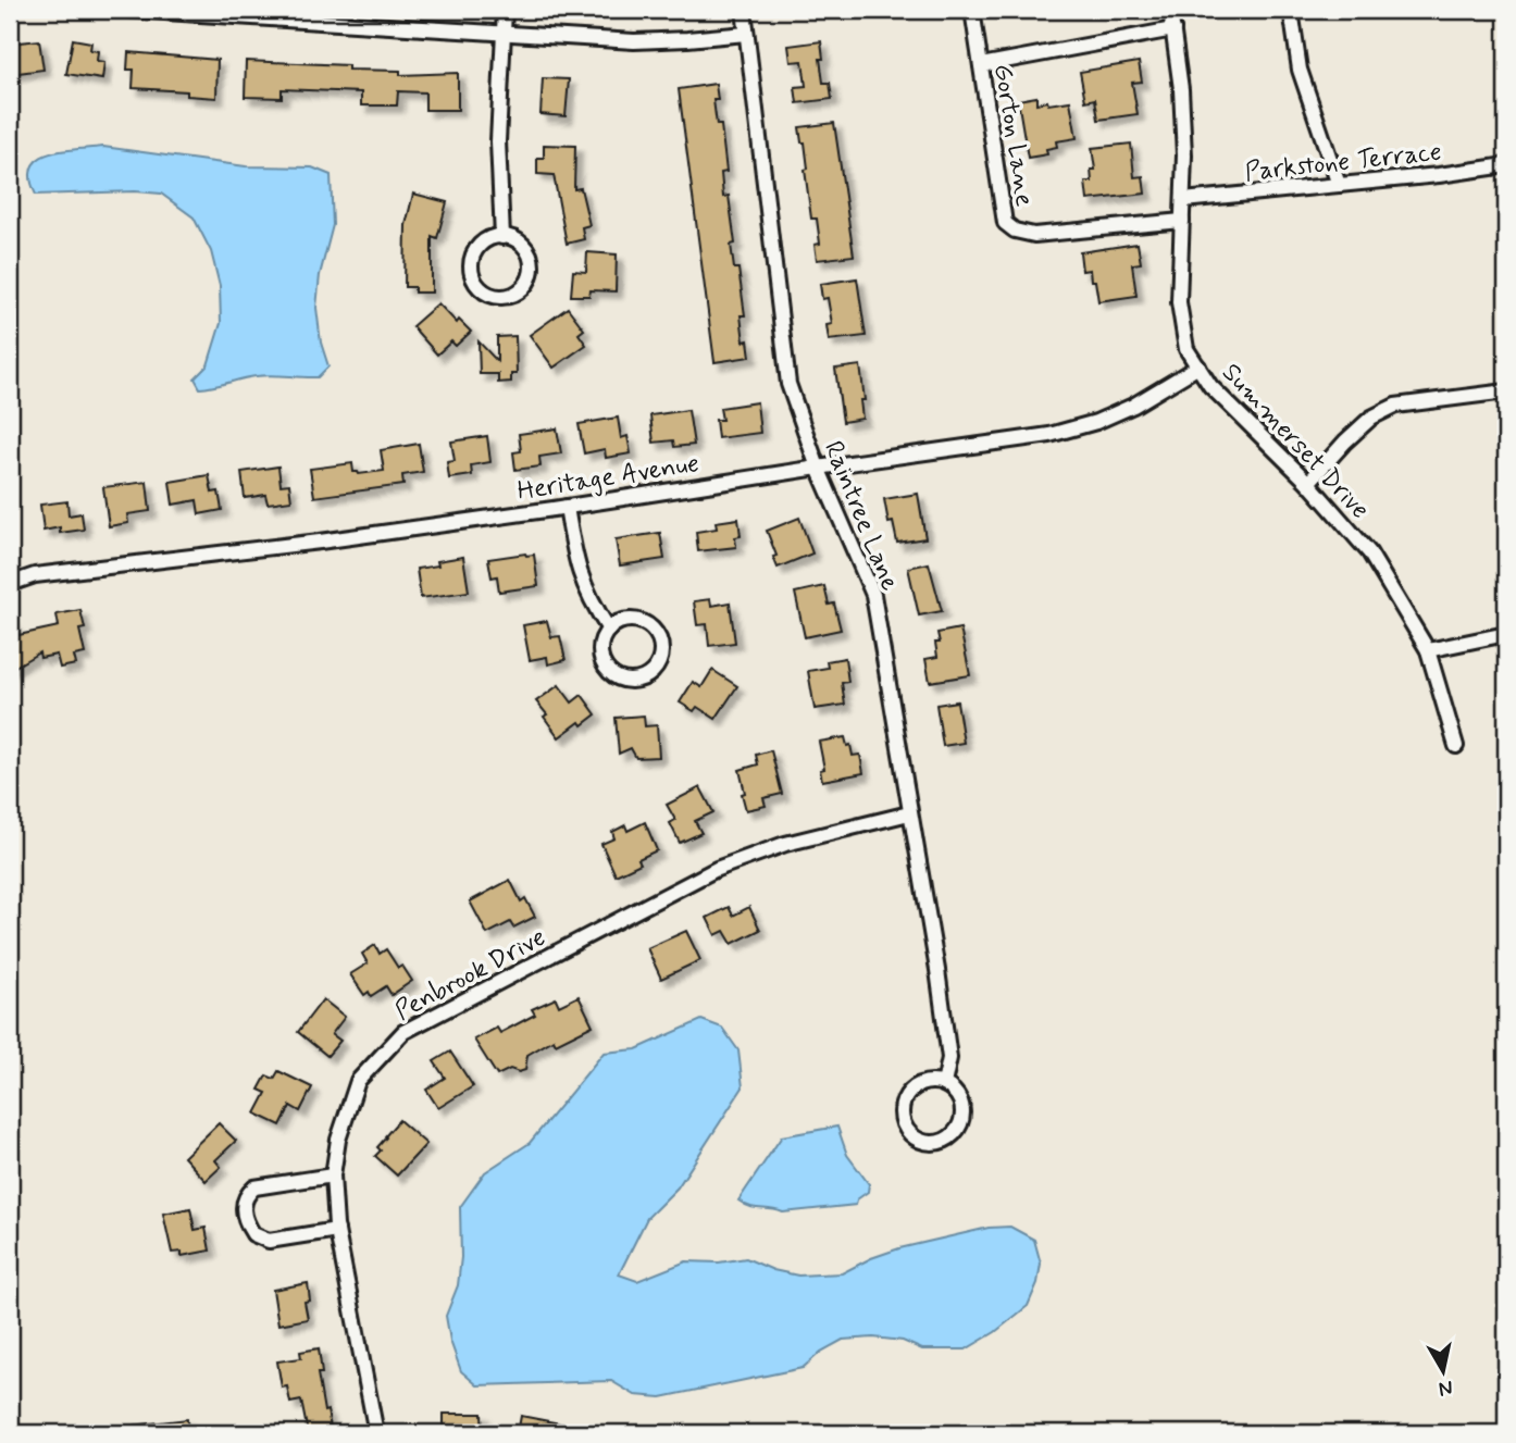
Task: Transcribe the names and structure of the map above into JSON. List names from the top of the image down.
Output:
{
  "streets": {
    "street": [
      "Gorton Lane",
      "Parkstone Terrace",
      "Summerset Drive",
      "Heritage Avenue",
      "Raintree Lane",
      "Penbrook Drive"
    ]
  },
  "crossings": [
    ["Gorton Lane", "Summerset Drive"],
    ["Parkstone Terrace", "Summerset Drive"],
    ["Summerset Drive", "Heritage Avenue"],
    ["Heritage Avenue", "Raintree Lane"],
    ["Raintree Lane", "Penbrook Drive"]
  ],
  "north": "bottom"
}
